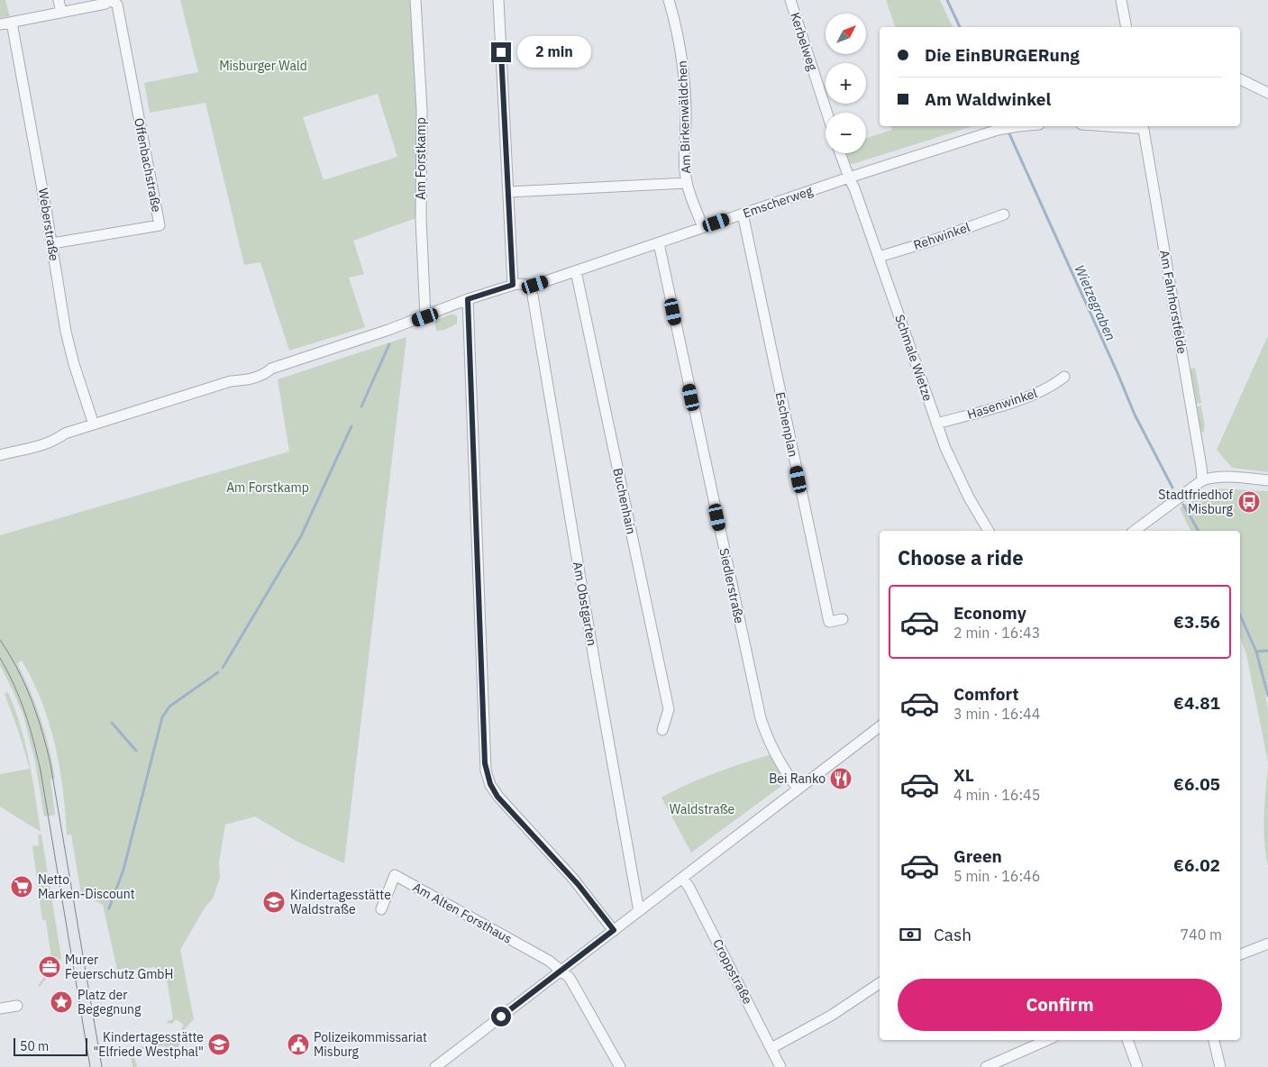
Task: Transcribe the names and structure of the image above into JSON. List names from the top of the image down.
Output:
{
  "streets": {
    "street": [
      "Kerbelweg",
      "Am Birkenwäldchen",
      "Am Forstkamp",
      "Offenbachstraße",
      "Emscherweg",
      "Weberstraße",
      "Rehwinkel",
      "Am Fahrhorstfelde",
      "Schmale Wietze",
      "Hasenwinkel",
      "Eschenplan",
      "Buchenhain",
      "Siedlerstraße",
      "Am Obstgarten",
      "Am Alten Forsthaus",
      "Croppstraße"
    ]
  },
  "crossings": [
    ["Am Birkenwäldchen", "Emscherweg"],
    ["Offenbachstraße", "Weberstraße"],
    ["Emscherweg", "Schmale Wietze"],
    ["Emscherweg", "Eschenplan"],
    ["Emscherweg", "Buchenhain"],
    ["Emscherweg", "Siedlerstraße"],
    ["Rehwinkel", "Schmale Wietze"],
    ["Schmale Wietze", "Hasenwinkel"]
  ],
  "water": ["Wietzegraben"],
  "parks": ["Misburger Wald", "Am Forstkamp", "Waldstraße"],
  "places": {
    "bus stop": ["Stadtfriedhof Misburg"],
    "restaurant": ["Bei Ranko"],
    "supermarket": ["Netto Marken-Discount"],
    "school or university": ["Kindertagesstätte Waldstraße", "Kindertagesstätte \"Elfriede Westphal\""],
    "office": ["Murer Feuerschutz GmbH"],
    "place": ["Platz der Begegnung"],
    "public building": ["Polizeikommissariat Misburg"]
  },
  "scale_bar": "50 m",
  "north": "top right",
  "page": {
    "map_buttons": ["+", "−"],
    "banner": ["Die EinBURGERung", "Am Waldwinkel"],
    "bubble": "2 min",
    "heading": "Choose a ride",
    "list": [
      {
        "name": "Economy",
        "note": "2 min · 16:43",
        "value": "€3.56"
      },
      {
        "name": "Comfort",
        "note": "3 min · 16:44",
        "value": "€4.81"
      },
      {
        "name": "XL",
        "note": "4 min · 16:45",
        "value": "€6.05"
      },
      {
        "name": "Green",
        "note": "5 min · 16:46",
        "value": "€6.02"
      }
    ],
    "pay": ["Cash", "740 m"],
    "buttons": "Confirm",
    "scale": "50 m"
  }
}
